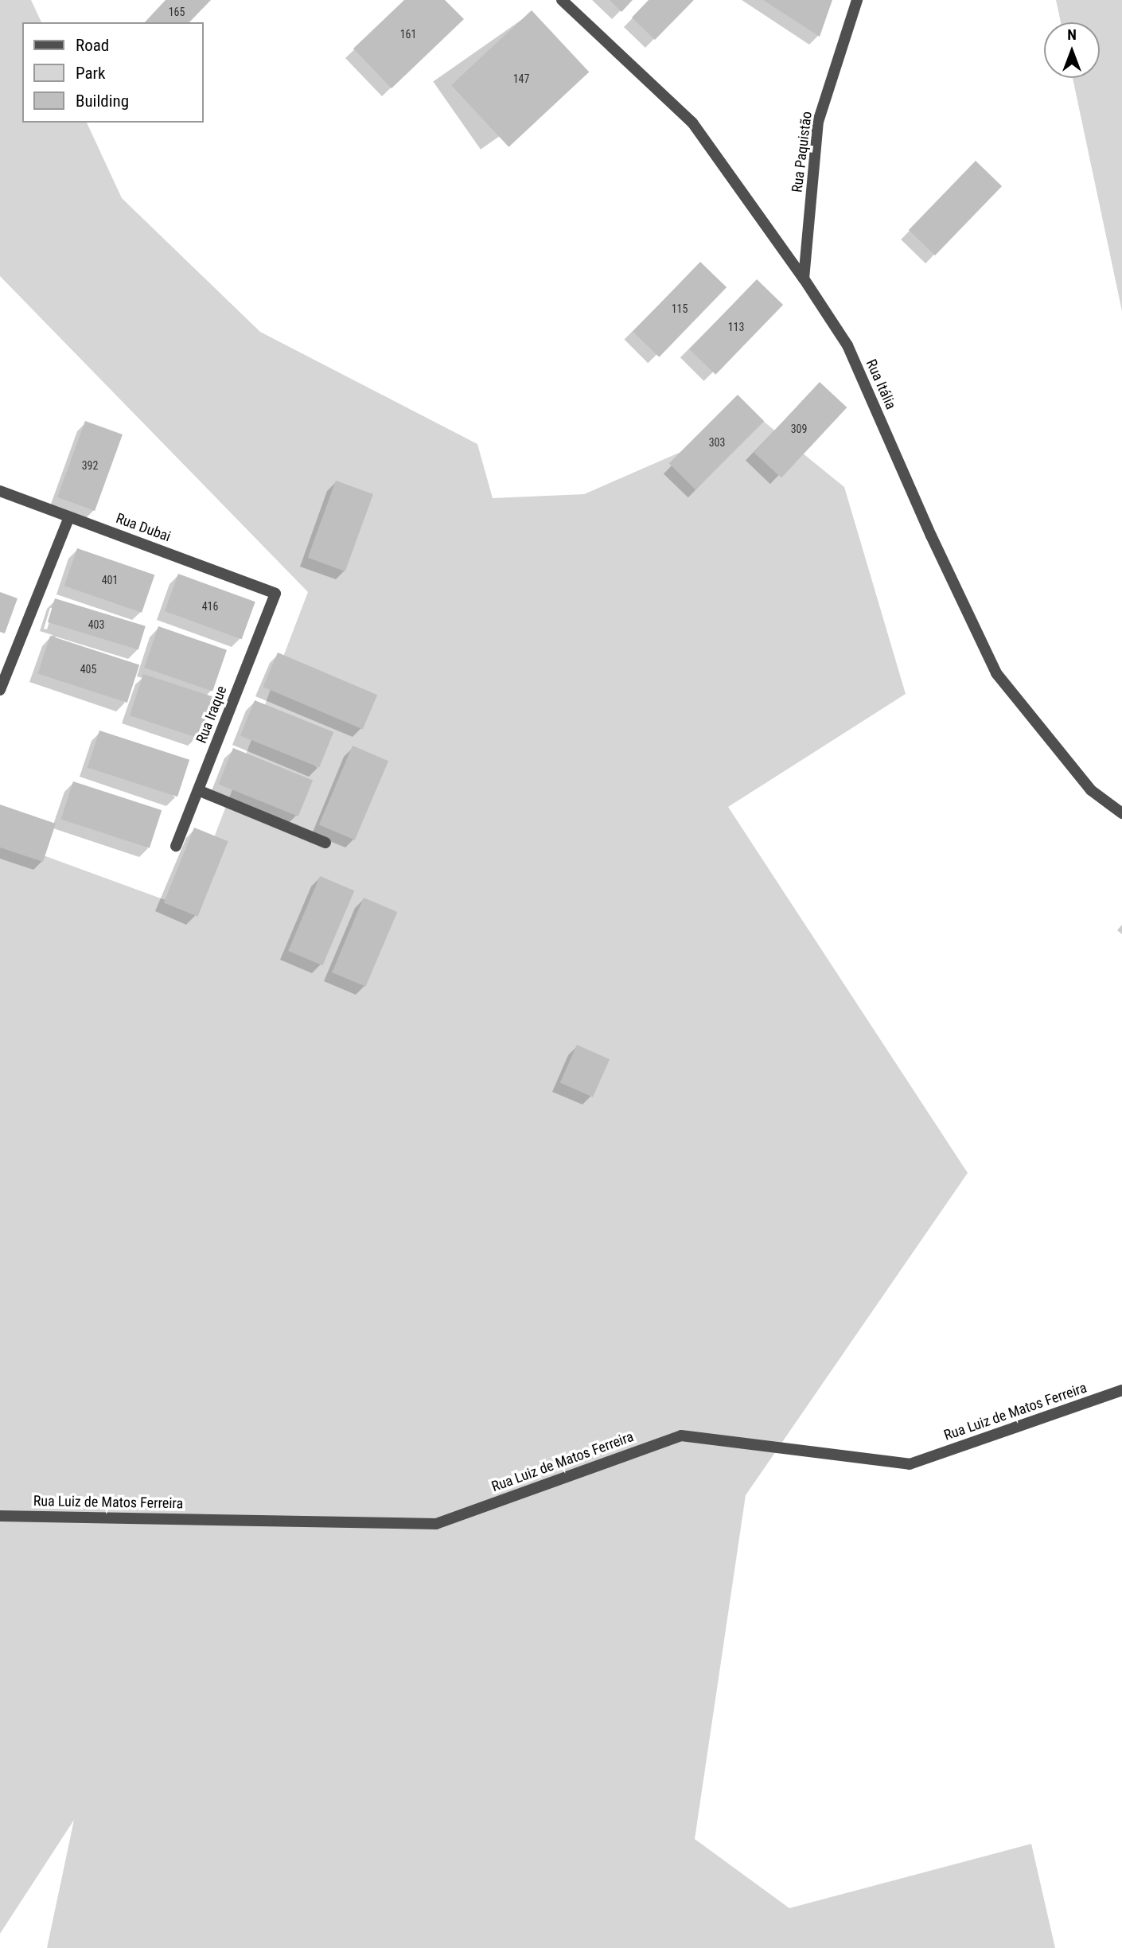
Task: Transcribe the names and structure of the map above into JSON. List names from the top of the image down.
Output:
{
  "streets": {
    "street": [
      "Rua Paquistão",
      "Rua Itália",
      "Rua Dubai",
      "Rua Iraque",
      "Rua Luiz de Matos Ferreira"
    ]
  },
  "crossings": [
    ["Rua Paquistão", "Rua Itália"],
    ["Rua Dubai", "Rua Iraque"]
  ],
  "house_numbers": [
    "165",
    "161",
    "147",
    "115",
    "113",
    "309",
    "303",
    "392",
    "401",
    "416",
    "403",
    "405"
  ],
  "legend": ["Road", "Park", "Building"],
  "north": "top"
}
